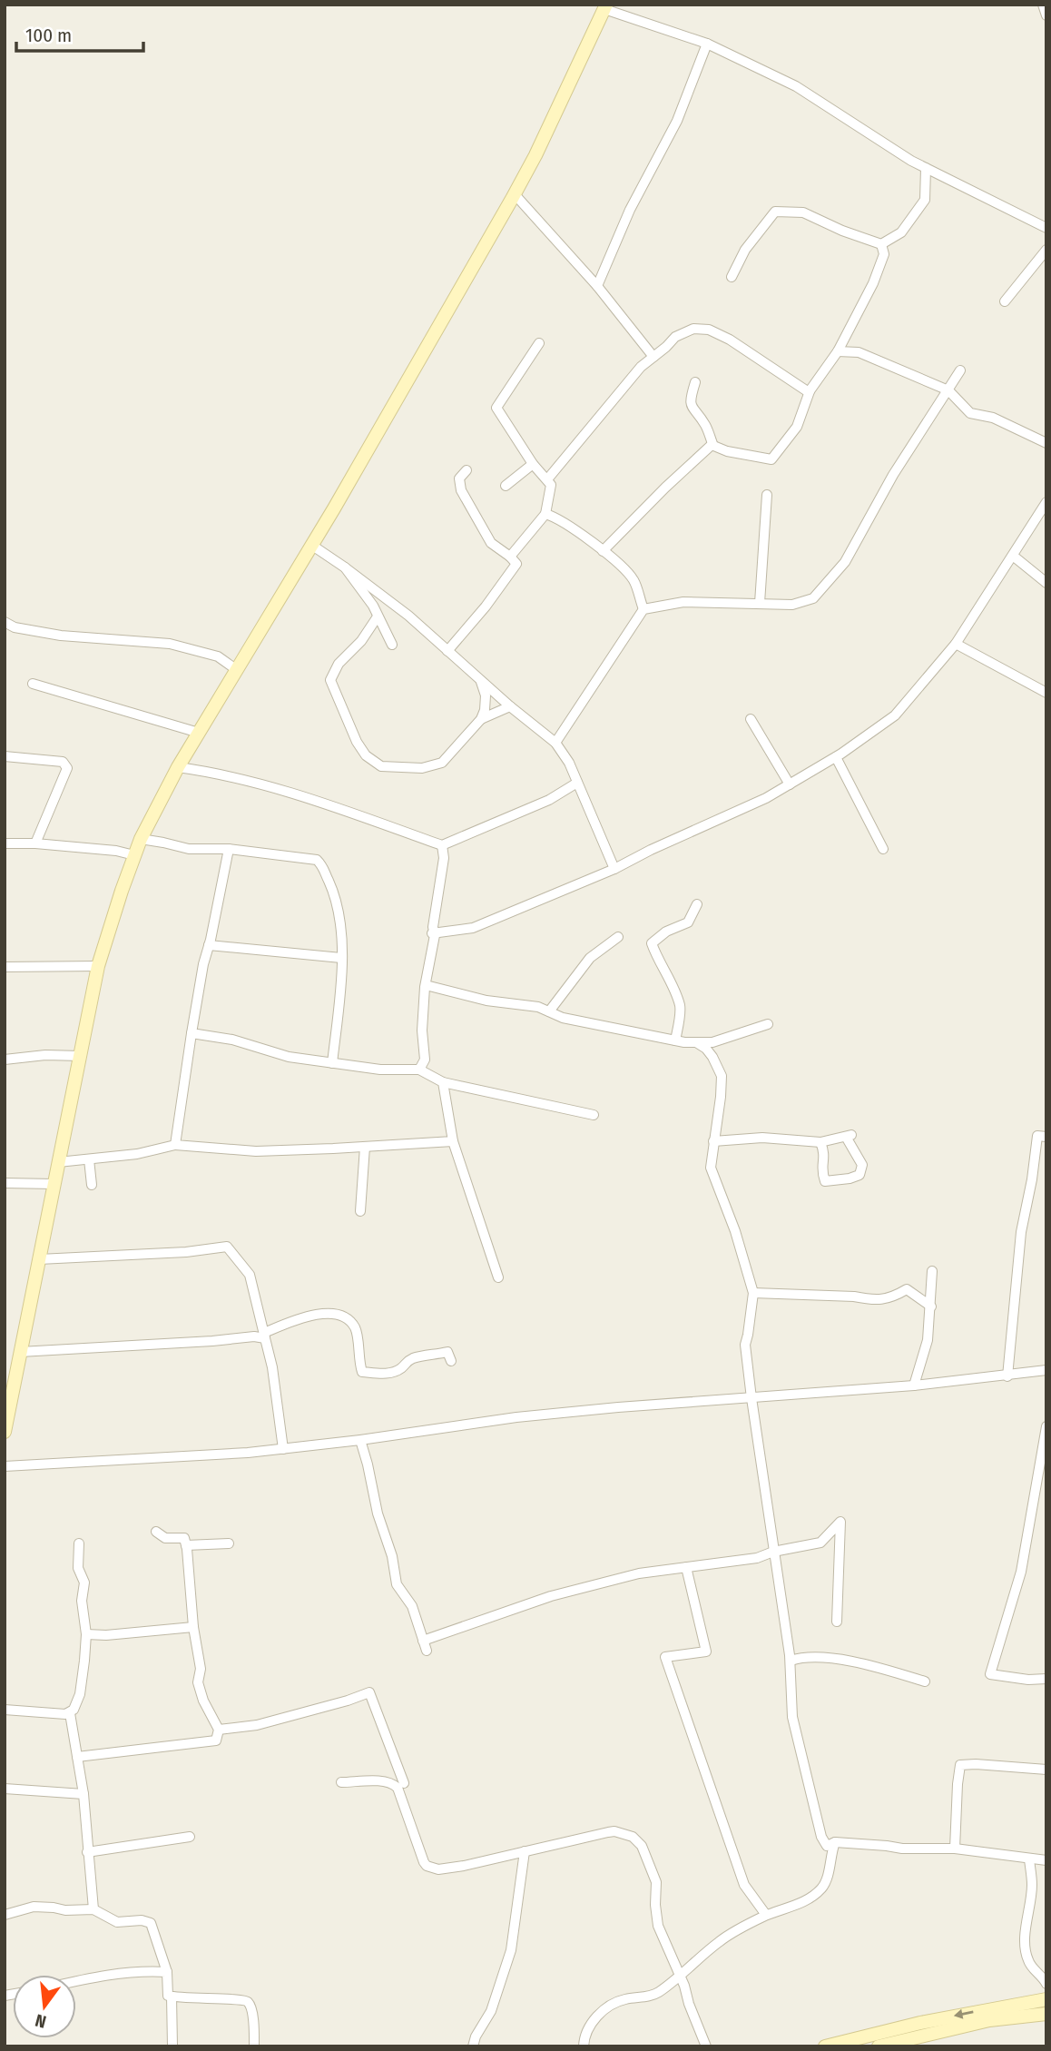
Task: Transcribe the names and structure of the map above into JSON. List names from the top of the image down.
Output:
{
  "scale_bar": "100 m",
  "north": "bottom"
}
